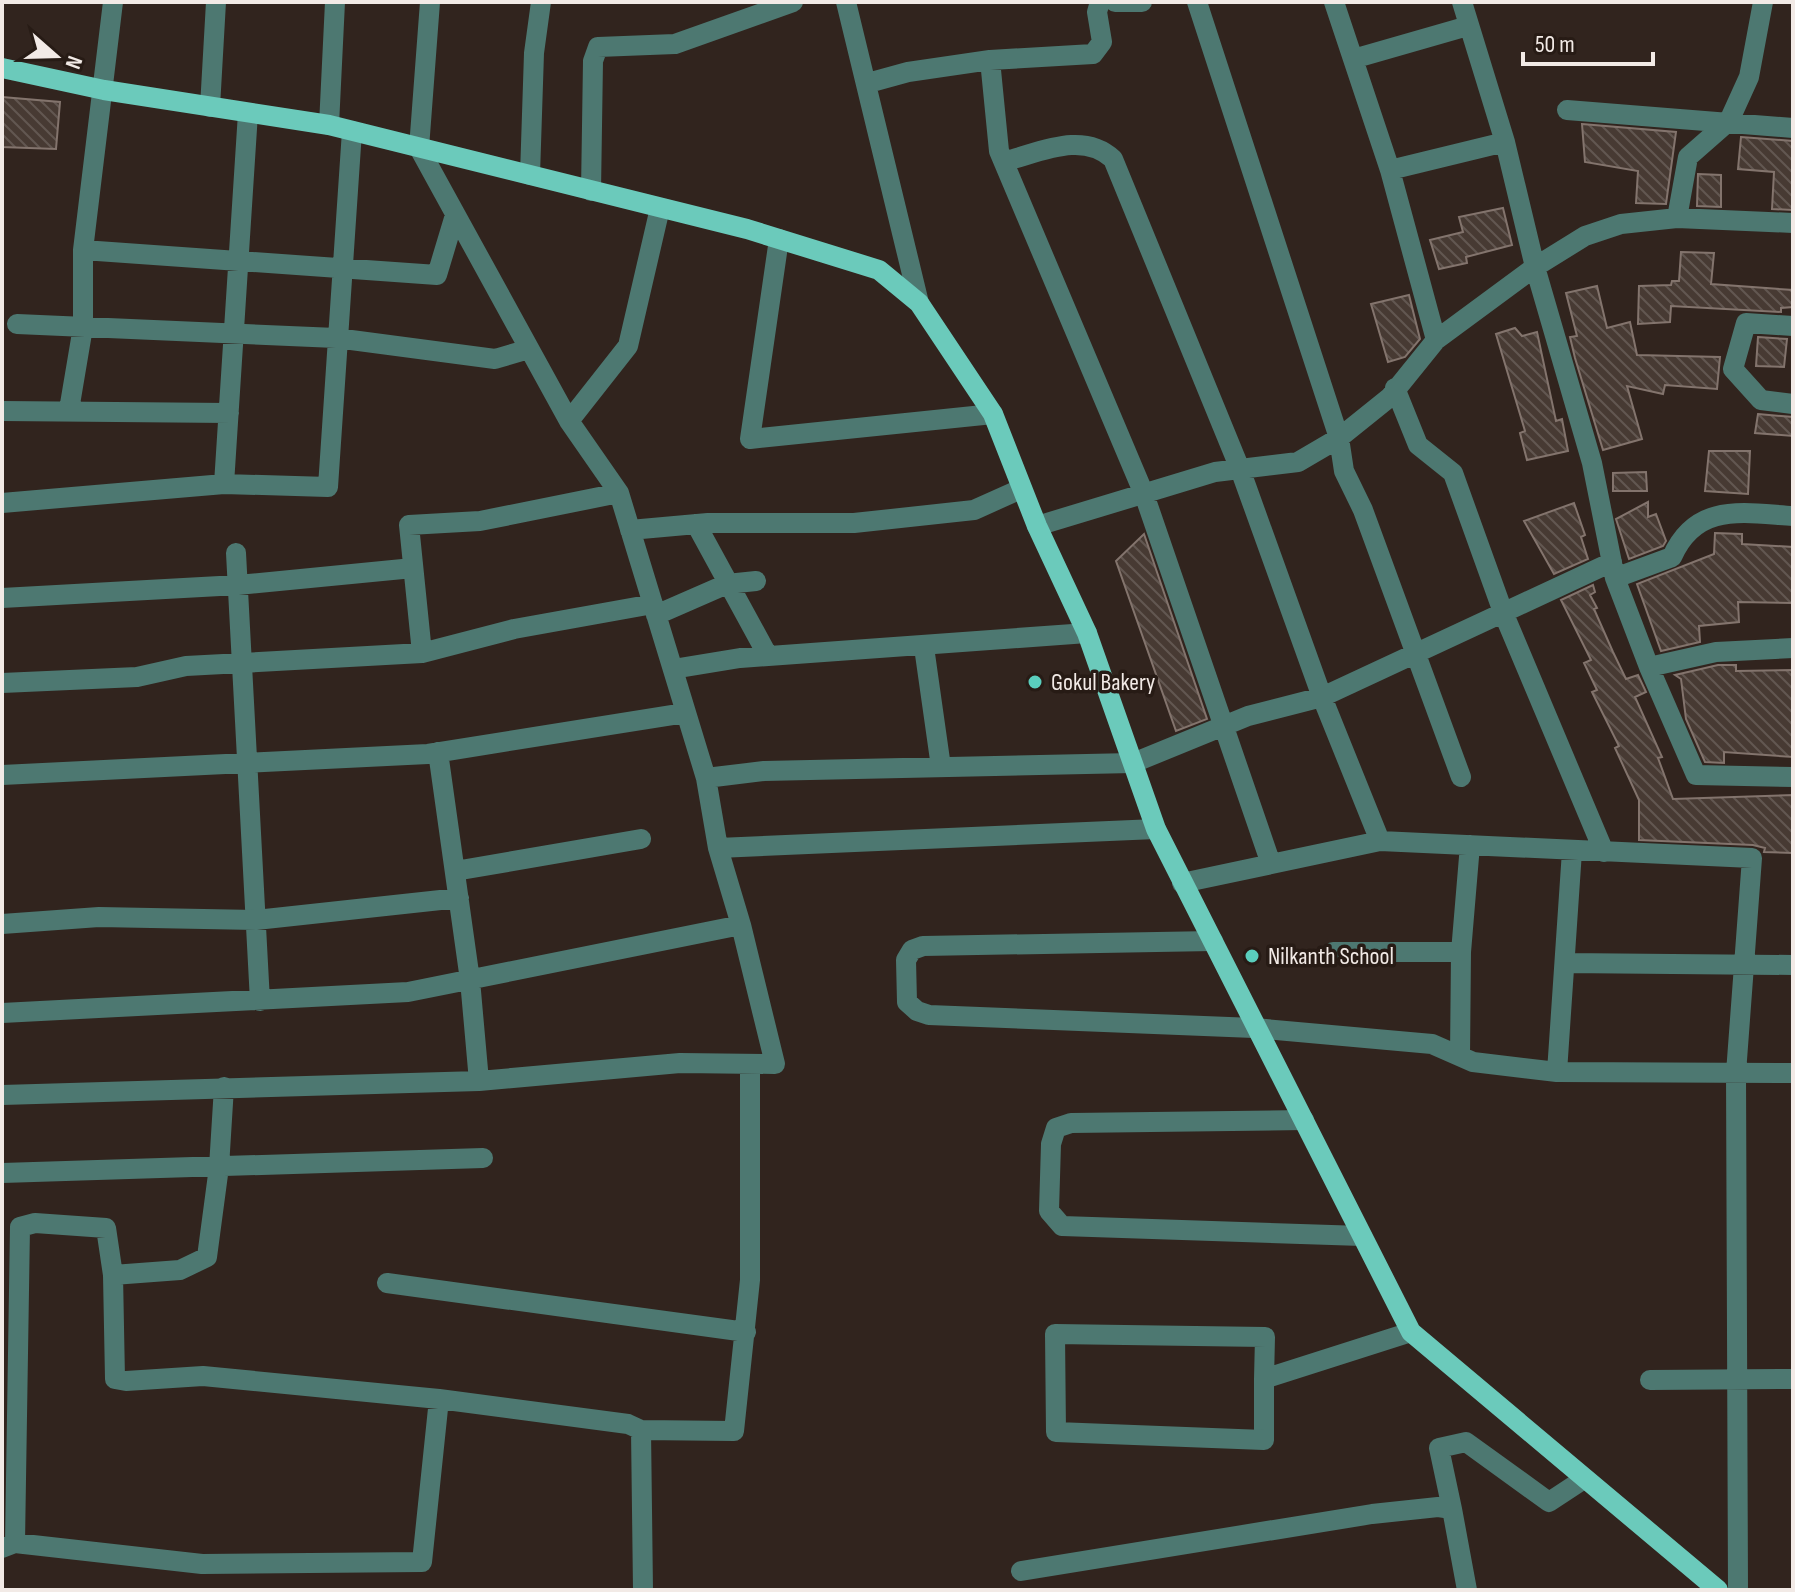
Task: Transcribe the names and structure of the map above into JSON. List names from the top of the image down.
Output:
{
  "places": ["Gokul Bakery", "Nilkanth School"],
  "scale_bar": "50 m",
  "north": "right"
}
